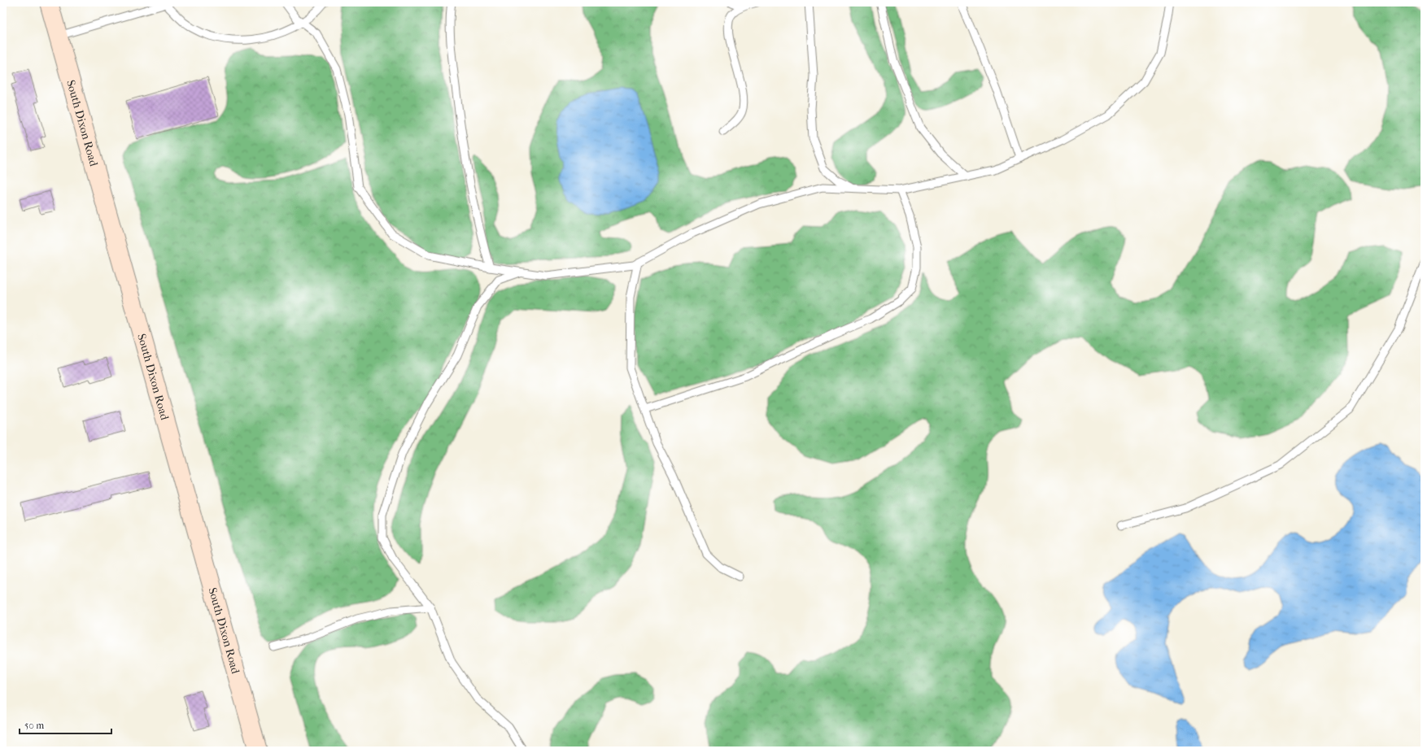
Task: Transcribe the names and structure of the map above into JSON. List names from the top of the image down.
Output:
{
  "streets": {
    "main road": ["South Dixon Road"]
  },
  "scale_bar": "50 m"
}
